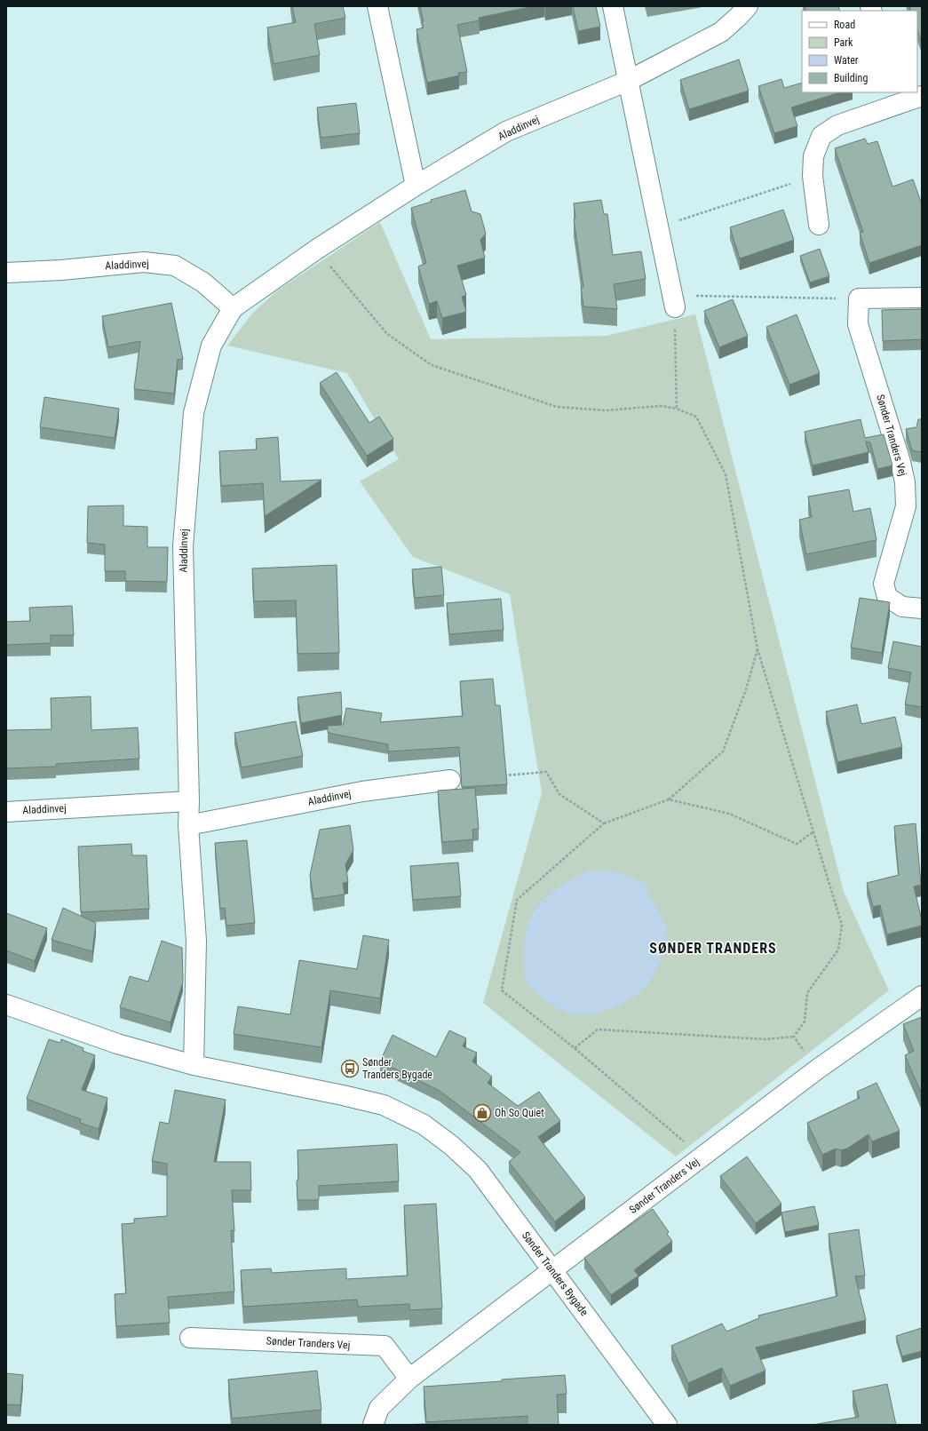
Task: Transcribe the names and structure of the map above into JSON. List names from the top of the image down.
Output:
{
  "streets": {
    "street": ["Aladdinvej", "Sønder Tranders Vej", "Sønder Tranders Bygade"]
  },
  "crossings": [
    ["Aladdinvej", "Sønder Tranders Bygade"],
    ["Sønder Tranders Vej", "Sønder Tranders Bygade"]
  ],
  "districts": ["SØNDER TRANDERS"],
  "places": {
    "bus stop": ["Sønder Tranders Bygade"],
    "shop": ["Oh So Quiet"]
  },
  "legend": [
    "Road",
    "Park",
    "Water",
    "Building"
  ]
}
